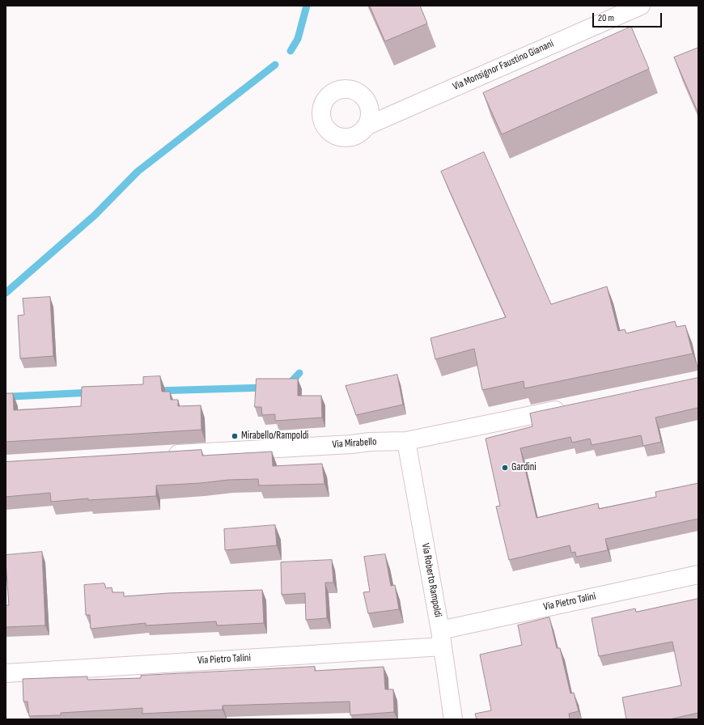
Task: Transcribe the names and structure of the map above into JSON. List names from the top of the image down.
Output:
{
  "streets": {
    "street": [
      "Via Monsignor Faustino Gianani",
      "Via Mirabello",
      "Via Roberto Rampoldi",
      "Via Pietro Talini"
    ]
  },
  "crossings": [
    ["Via Mirabello", "Via Roberto Rampoldi"],
    ["Via Roberto Rampoldi", "Via Pietro Talini"]
  ],
  "places": ["Mirabello/Rampoldi", "Gardini"],
  "scale_bar": "20 m"
}
